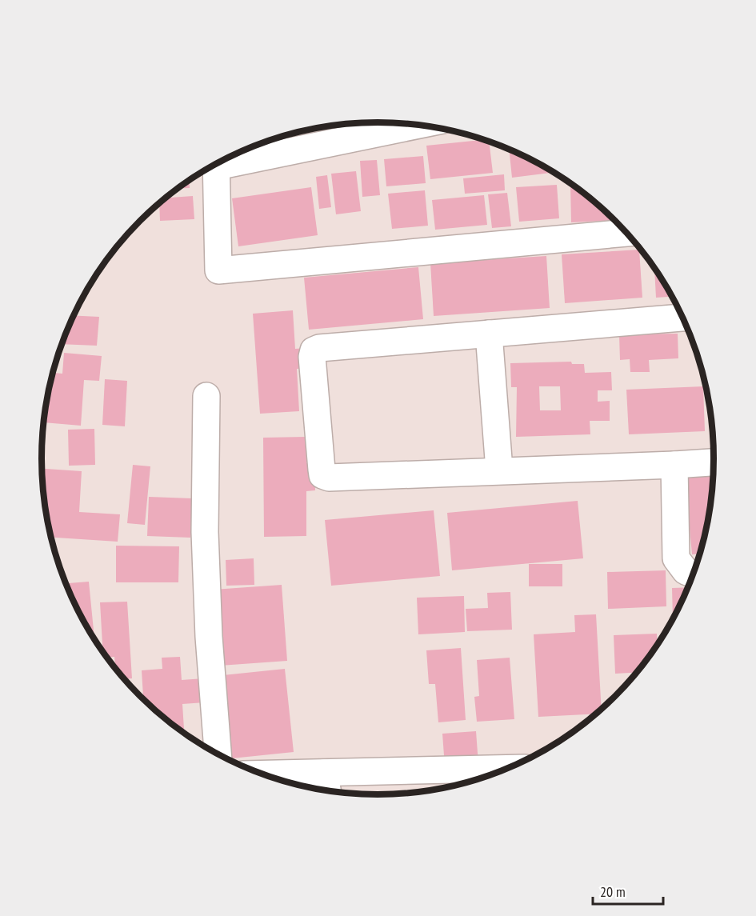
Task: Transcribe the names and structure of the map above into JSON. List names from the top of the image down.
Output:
{
  "scale_bar": "20 m"
}
